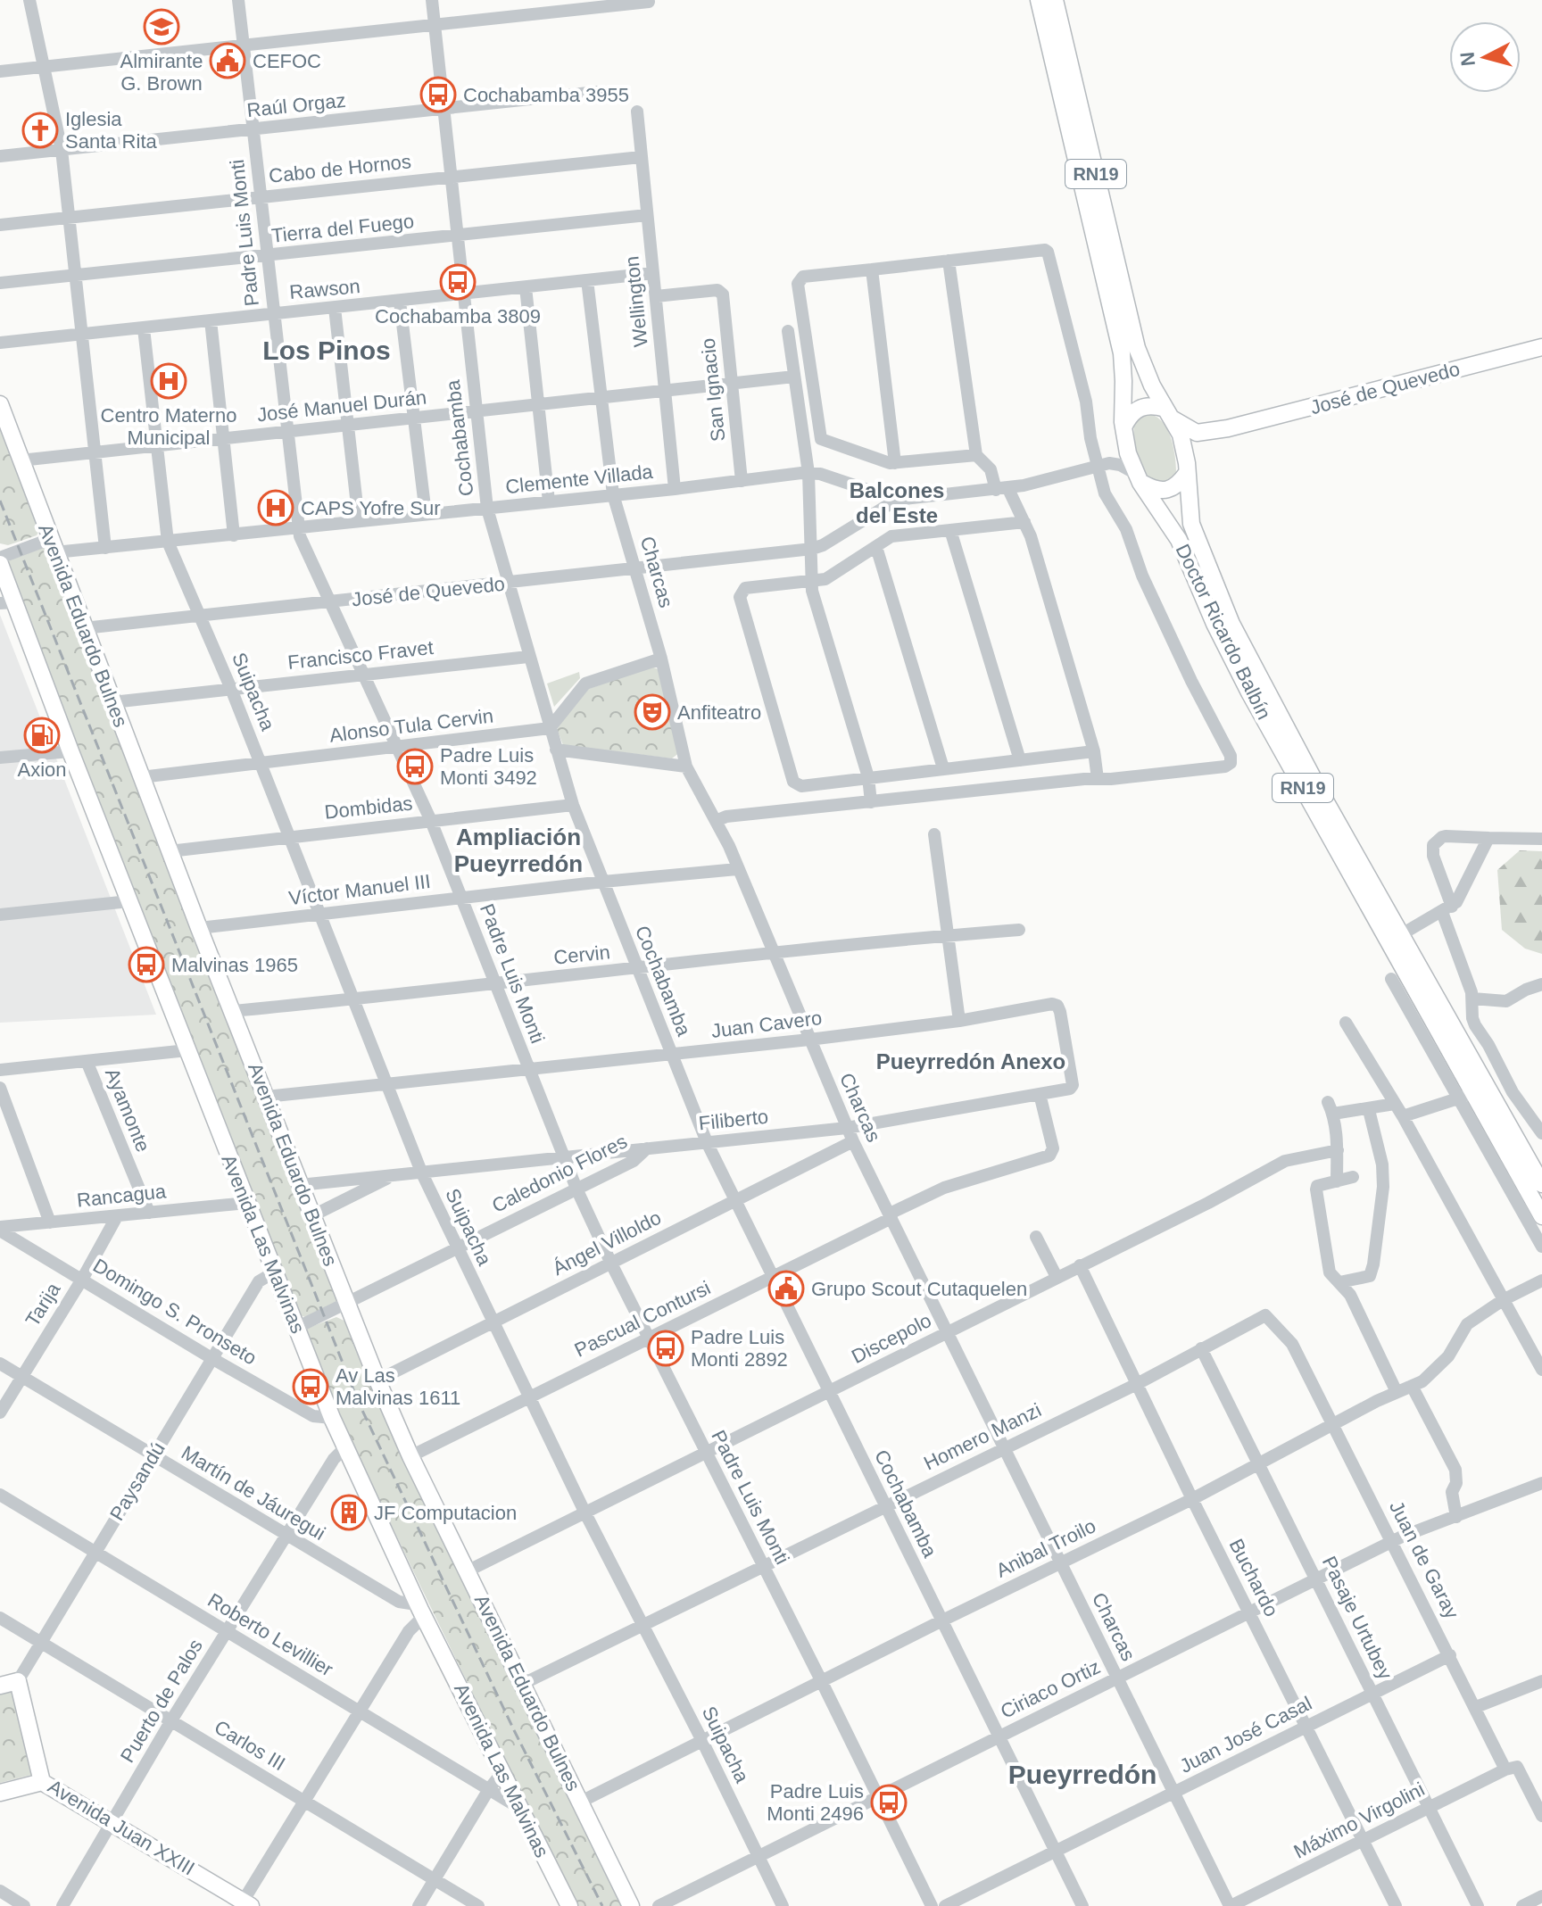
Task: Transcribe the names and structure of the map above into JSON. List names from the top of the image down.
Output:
{
  "streets": {
    "main road": [
      "RN19",
      "José de Quevedo",
      "Avenida Eduardo Bulnes",
      "Doctor Ricardo Balbín",
      "Avenida Las Malvinas",
      "Avenida Juan XXIII"
    ],
    "street": [
      "Raúl Orgaz",
      "Cabo de Hornos",
      "Tierra del Fuego",
      "Padre Luis Monti",
      "Rawson",
      "Wellington",
      "San Ignacio",
      "José Manuel Durán",
      "Cochabamba",
      "Clemente Villada",
      "Charcas",
      "Francisco Fravet",
      "Suipacha",
      "Alonso Tula Cervin",
      "Dombidas",
      "Víctor Manuel III",
      "Cervin",
      "Juan Cavero",
      "Ayamonte",
      "Filiberto",
      "Caledonio Flores",
      "Rancagua",
      "Ángel Villoldo",
      "Tarija",
      "Domingo S. Pronseto",
      "Pascual Contursi",
      "Discepolo",
      "Homero Manzi",
      "Paysandú",
      "Martín de Jáuregui",
      "Anibal Troilo",
      "Juan de Garay",
      "Buchardo",
      "Pasaje Urtubey",
      "Roberto Levillier",
      "Ciriaco Ortiz",
      "Puerto de Palos",
      "Juan José Casal",
      "Carlos III",
      "Máximo Virgolini"
    ]
  },
  "crossings": [
    ["Raúl Orgaz", "Padre Luis Monti"],
    ["Raúl Orgaz", "Cochabamba"],
    ["Cabo de Hornos", "Padre Luis Monti"],
    ["Cabo de Hornos", "Wellington"],
    ["Cabo de Hornos", "Cochabamba"],
    ["Tierra del Fuego", "Padre Luis Monti"],
    ["Tierra del Fuego", "Wellington"],
    ["Tierra del Fuego", "Cochabamba"],
    ["Padre Luis Monti", "Rawson"],
    ["Padre Luis Monti", "José de Quevedo"],
    ["Padre Luis Monti", "José Manuel Durán"],
    ["Padre Luis Monti", "Clemente Villada"],
    ["Padre Luis Monti", "Francisco Fravet"],
    ["Padre Luis Monti", "Alonso Tula Cervin"],
    ["Padre Luis Monti", "Dombidas"],
    ["Padre Luis Monti", "Víctor Manuel III"],
    ["Padre Luis Monti", "Cervin"],
    ["Padre Luis Monti", "Juan Cavero"],
    ["Padre Luis Monti", "Filiberto"],
    ["Padre Luis Monti", "Caledonio Flores"],
    ["Padre Luis Monti", "Ángel Villoldo"],
    ["Padre Luis Monti", "Pascual Contursi"],
    ["Padre Luis Monti", "Discepolo"],
    ["Padre Luis Monti", "Homero Manzi"],
    ["Padre Luis Monti", "Anibal Troilo"],
    ["Padre Luis Monti", "Ciriaco Ortiz"],
    ["Rawson", "Wellington"],
    ["Rawson", "Cochabamba"],
    ["Rawson", "Charcas"],
    ["Rawson", "Suipacha"],
    ["Wellington", "San Ignacio"],
    ["Wellington", "José Manuel Durán"],
    ["Wellington", "Clemente Villada"],
    ["José de Quevedo", "Cochabamba"],
    ["José de Quevedo", "Charcas"],
    ["José de Quevedo", "Avenida Eduardo Bulnes"],
    ["José de Quevedo", "Suipacha"],
    ["San Ignacio", "José Manuel Durán"],
    ["San Ignacio", "Clemente Villada"],
    ["José Manuel Durán", "Cochabamba"],
    ["José Manuel Durán", "Charcas"],
    ["José Manuel Durán", "Avenida Eduardo Bulnes"],
    ["José Manuel Durán", "Suipacha"],
    ["Cochabamba", "Clemente Villada"],
    ["Cochabamba", "Francisco Fravet"],
    ["Cochabamba", "Alonso Tula Cervin"],
    ["Cochabamba", "Dombidas"],
    ["Cochabamba", "Víctor Manuel III"],
    ["Cochabamba", "Cervin"],
    ["Cochabamba", "Juan Cavero"],
    ["Cochabamba", "Filiberto"],
    ["Cochabamba", "Ángel Villoldo"],
    ["Cochabamba", "Pascual Contursi"],
    ["Cochabamba", "Discepolo"],
    ["Cochabamba", "Homero Manzi"],
    ["Cochabamba", "Anibal Troilo"],
    ["Cochabamba", "Ciriaco Ortiz"],
    ["Cochabamba", "Juan José Casal"],
    ["Clemente Villada", "Charcas"],
    ["Clemente Villada", "Avenida Eduardo Bulnes"],
    ["Clemente Villada", "Suipacha"],
    ["Charcas", "Víctor Manuel III"],
    ["Charcas", "Cervin"],
    ["Charcas", "Juan Cavero"],
    ["Charcas", "Filiberto"],
    ["Charcas", "Ángel Villoldo"],
    ["Charcas", "Pascual Contursi"],
    ["Charcas", "Discepolo"],
    ["Charcas", "Homero Manzi"],
    ["Charcas", "Anibal Troilo"],
    ["Charcas", "Ciriaco Ortiz"],
    ["Charcas", "Juan José Casal"],
    ["Charcas", "Máximo Virgolini"],
    ["Avenida Eduardo Bulnes", "Francisco Fravet"],
    ["Avenida Eduardo Bulnes", "Alonso Tula Cervin"],
    ["Avenida Eduardo Bulnes", "Dombidas"],
    ["Avenida Eduardo Bulnes", "Víctor Manuel III"],
    ["Avenida Eduardo Bulnes", "Cervin"],
    ["Avenida Eduardo Bulnes", "Juan Cavero"],
    ["Avenida Eduardo Bulnes", "Filiberto"],
    ["Avenida Eduardo Bulnes", "Caledonio Flores"],
    ["Avenida Eduardo Bulnes", "Ángel Villoldo"],
    ["Avenida Eduardo Bulnes", "Pascual Contursi"],
    ["Avenida Eduardo Bulnes", "Discepolo"],
    ["Avenida Eduardo Bulnes", "Homero Manzi"],
    ["Avenida Eduardo Bulnes", "Anibal Troilo"],
    ["Francisco Fravet", "Suipacha"],
    ["Suipacha", "Alonso Tula Cervin"],
    ["Suipacha", "Dombidas"],
    ["Suipacha", "Víctor Manuel III"],
    ["Suipacha", "Cervin"],
    ["Suipacha", "Juan Cavero"],
    ["Suipacha", "Filiberto"],
    ["Suipacha", "Caledonio Flores"],
    ["Suipacha", "Ángel Villoldo"],
    ["Suipacha", "Pascual Contursi"],
    ["Suipacha", "Discepolo"],
    ["Suipacha", "Homero Manzi"],
    ["Suipacha", "Anibal Troilo"],
    ["Suipacha", "Ciriaco Ortiz"],
    ["Juan Cavero", "Filiberto"],
    ["Ayamonte", "Rancagua"],
    ["Filiberto", "Caledonio Flores"],
    ["Filiberto", "Ángel Villoldo"],
    ["Filiberto", "Pascual Contursi"],
    ["Caledonio Flores", "Avenida Las Malvinas"],
    ["Rancagua", "Avenida Las Malvinas"],
    ["Rancagua", "Tarija"],
    ["Rancagua", "Domingo S. Pronseto"],
    ["Avenida Las Malvinas", "Domingo S. Pronseto"],
    ["Avenida Las Malvinas", "Paysandú"],
    ["Avenida Las Malvinas", "Martín de Jáuregui"],
    ["Avenida Las Malvinas", "Roberto Levillier"],
    ["Avenida Las Malvinas", "Puerto de Palos"],
    ["Tarija", "Domingo S. Pronseto"],
    ["Tarija", "Martín de Jáuregui"],
    ["Domingo S. Pronseto", "Paysandú"],
    ["Discepolo", "Buchardo"],
    ["Homero Manzi", "Juan de Garay"],
    ["Homero Manzi", "Buchardo"],
    ["Homero Manzi", "Pasaje Urtubey"],
    ["Paysandú", "Martín de Jáuregui"],
    ["Paysandú", "Roberto Levillier"],
    ["Paysandú", "Carlos III"],
    ["Paysandú", "Avenida Juan XXIII"],
    ["Martín de Jáuregui", "Puerto de Palos"],
    ["Anibal Troilo", "Juan de Garay"],
    ["Anibal Troilo", "Buchardo"],
    ["Anibal Troilo", "Pasaje Urtubey"],
    ["Juan de Garay", "Ciriaco Ortiz"],
    ["Juan de Garay", "Juan José Casal"],
    ["Juan de Garay", "Máximo Virgolini"],
    ["Buchardo", "Ciriaco Ortiz"],
    ["Buchardo", "Juan José Casal"],
    ["Buchardo", "Máximo Virgolini"],
    ["Pasaje Urtubey", "Ciriaco Ortiz"],
    ["Pasaje Urtubey", "Juan José Casal"],
    ["Pasaje Urtubey", "Máximo Virgolini"],
    ["Roberto Levillier", "Puerto de Palos"],
    ["Puerto de Palos", "Carlos III"],
    ["Puerto de Palos", "Avenida Juan XXIII"]
  ],
  "districts": [
    "Los Pinos",
    "Balcones del Este",
    "Ampliación Pueyrredón",
    "Pueyrredón Anexo",
    "Pueyrredón"
  ],
  "places": {
    "school or university": ["Almirante G. Brown"],
    "public building": ["CEFOC", "Grupo Scout Cutaquelen"],
    "bus stop": [
      "Cochabamba 3955",
      "Cochabamba 3809",
      "Padre Luis Monti 3492",
      "Malvinas 1965",
      "Padre Luis Monti 2892",
      "Av Las Malvinas 1611",
      "Padre Luis Monti 2496"
    ],
    "church": ["Iglesia Santa Rita"],
    "hospital": ["Centro Materno Municipal", "CAPS Yofre Sur"],
    "theatre": ["Anfiteatro"],
    "fuel station": ["Axion"],
    "building": ["JF Computacion"]
  },
  "north": "left"
}
